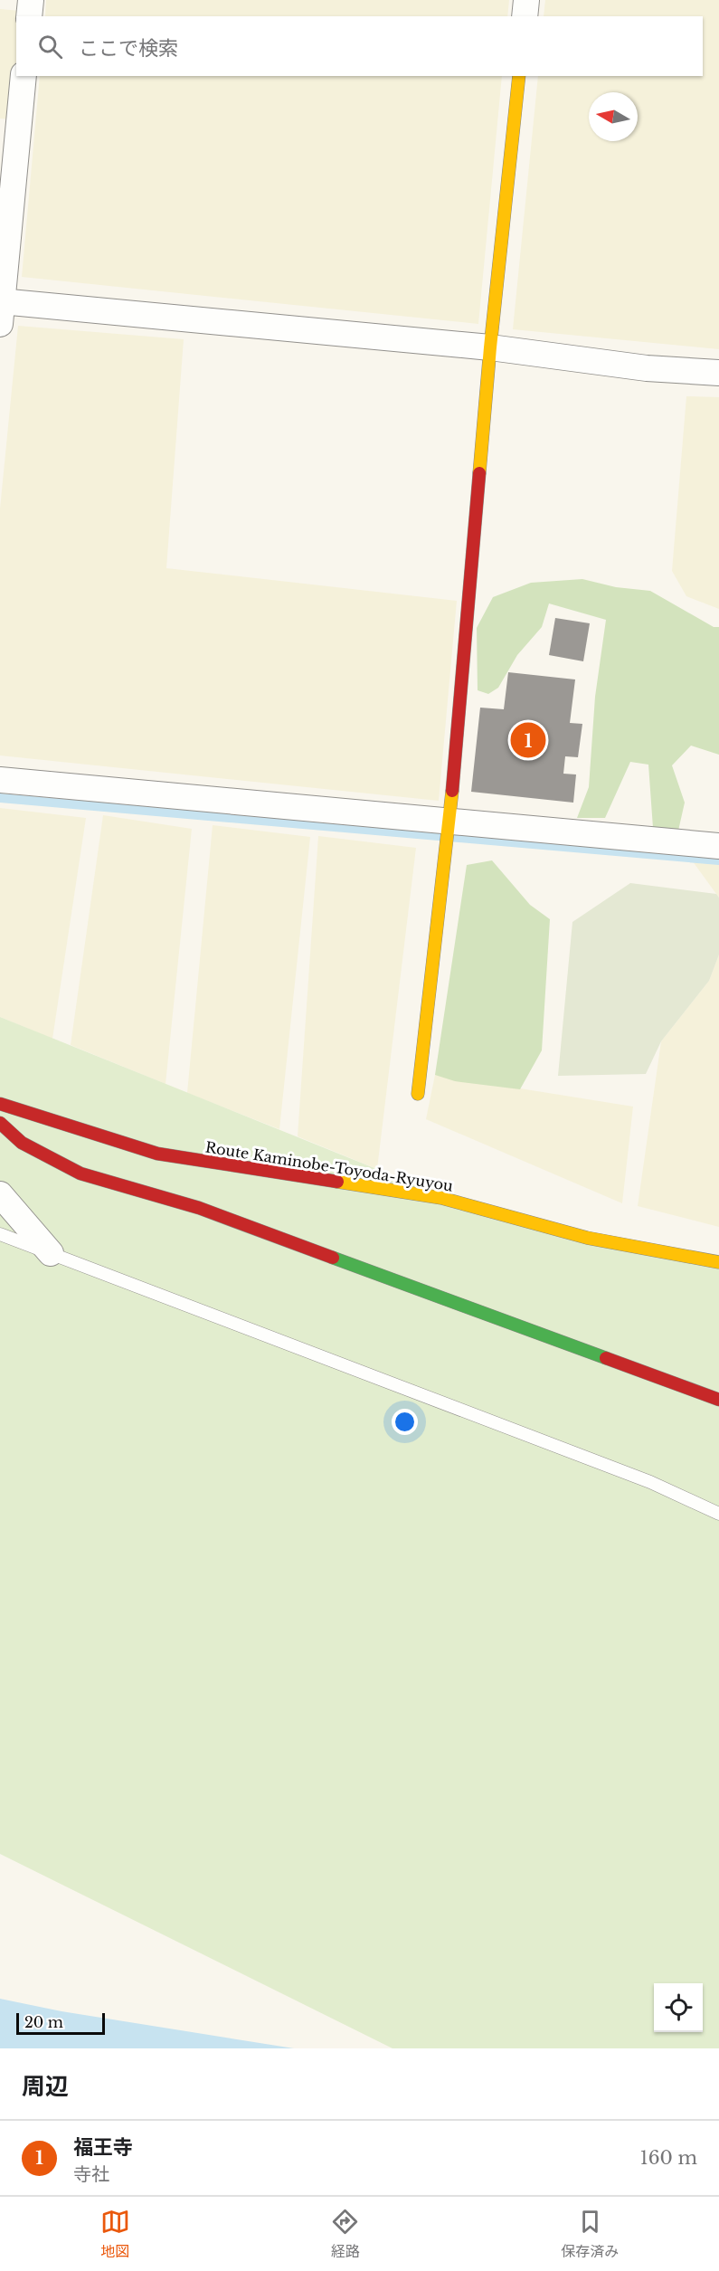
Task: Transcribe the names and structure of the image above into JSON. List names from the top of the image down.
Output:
{
  "streets": {
    "street": ["Route Kaminobe-Toyoda-Ryuyou"]
  },
  "scale_bar": "20 m",
  "north": "left",
  "page": {
    "search": "ここで検索",
    "pins": "1",
    "scale": "20 m",
    "heading": "周辺",
    "list": [
      {
        "mark": "1",
        "name": "福王寺",
        "note": "寺社",
        "value": "160 m"
      }
    ],
    "nav": ["地図", "経路", "保存済み"]
  }
}
